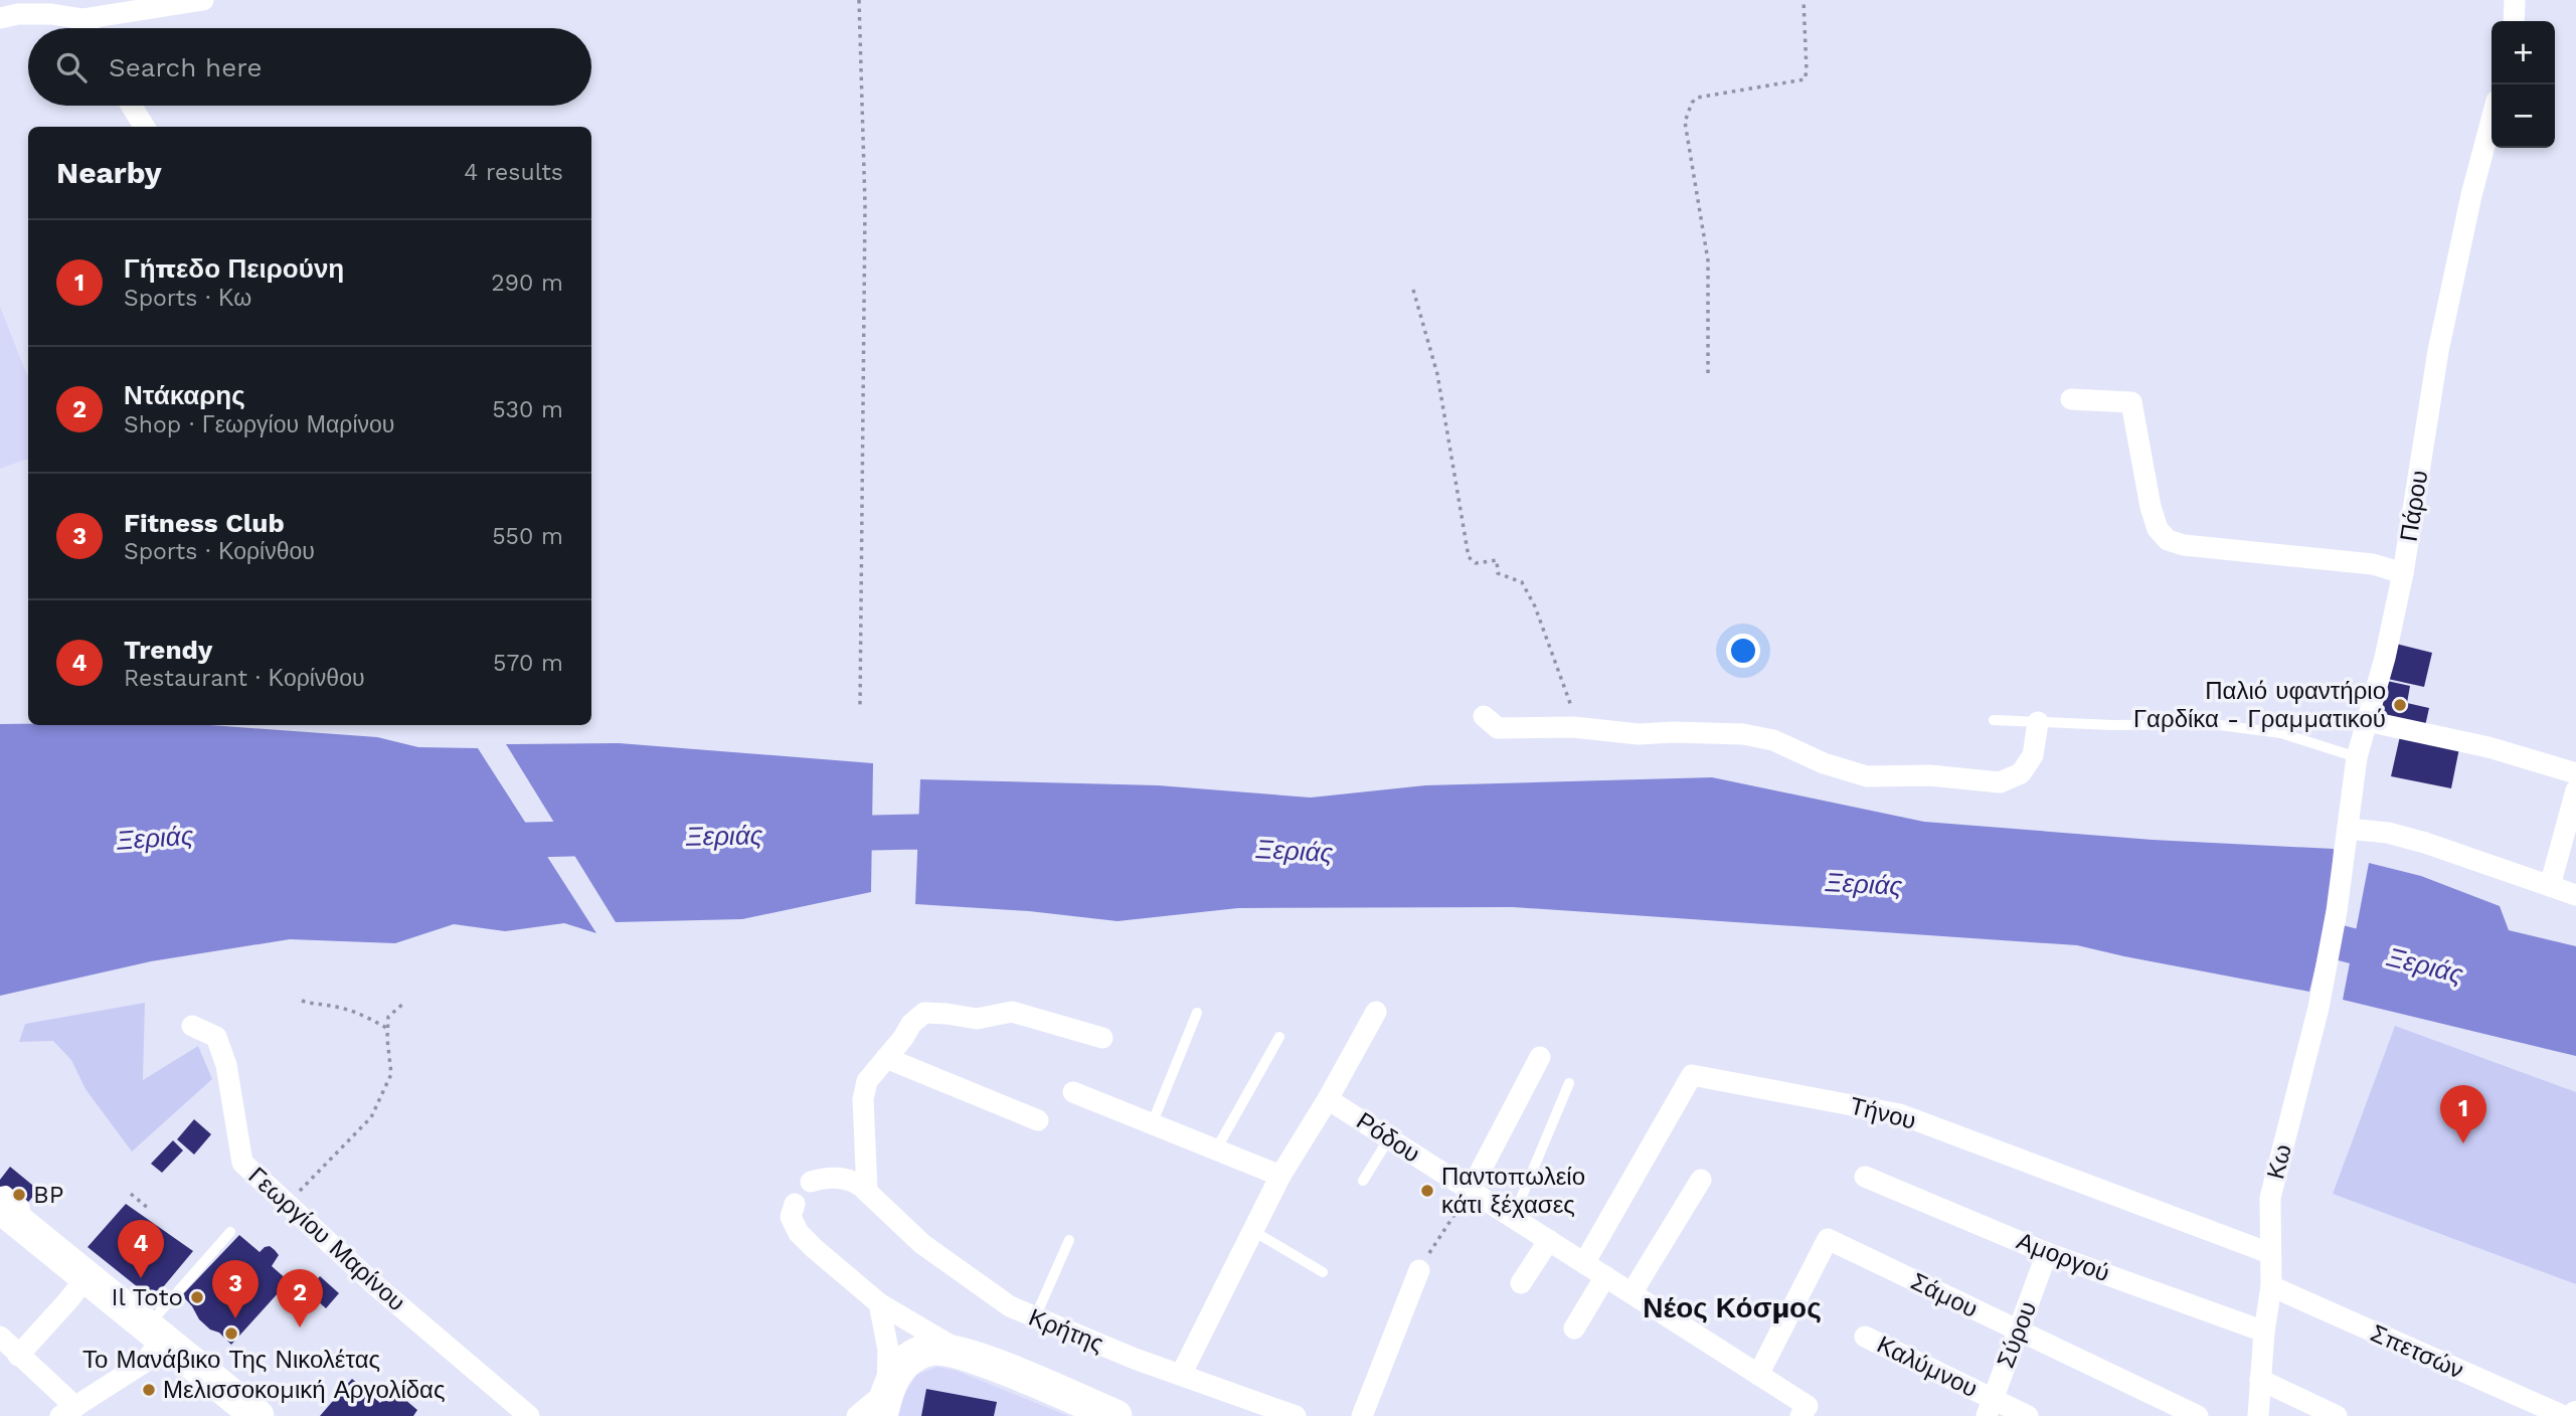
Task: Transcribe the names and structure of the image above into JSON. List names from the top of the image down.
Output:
{
  "streets": {
    "street": [
      "Πάρου",
      "Τήνου",
      "Ρόδου",
      "Κω",
      "Γεωργίου Μαρίνου",
      "Αμοργού",
      "Σάμου",
      "Κρήτης",
      "Σύρου",
      "Σπετσών",
      "Καλύμνου"
    ]
  },
  "crossings": [
    ["Πάρου", "Κω"],
    ["Τήνου", "Ρόδου"],
    ["Τήνου", "Κω"],
    ["Ρόδου", "Σάμου"],
    ["Ρόδου", "Κρήτης"],
    ["Κω", "Αμοργού"],
    ["Κω", "Σπετσών"],
    ["Αμοργού", "Σύρου"],
    ["Σάμου", "Σύρου"],
    ["Σύρου", "Καλύμνου"]
  ],
  "districts": ["Νέος Κόσμος"],
  "water": ["Ξεριάς"],
  "places": [
    "Παλιό υφαντήριο Γαρδίκα - Γραμματικού",
    "Παντοπωλείο κάτι ξέχασες",
    "BP",
    "Il Toto",
    "Το Μανάβικο Της Νικολέτας",
    "Μελισσοκομική Αργολίδας"
  ],
  "page": {
    "map_buttons": ["+", "−"],
    "search": "Search here",
    "heading": ["Nearby", "4 results"],
    "list": [
      {
        "mark": "1",
        "name": "Γήπεδο Πειρούνη",
        "note": "Sports · Κω",
        "value": "290 m"
      },
      {
        "mark": "2",
        "name": "Ντάκαρης",
        "note": "Shop · Γεωργίου Μαρίνου",
        "value": "530 m"
      },
      {
        "mark": "3",
        "name": "Fitness Club",
        "note": "Sports · Κορίνθου",
        "value": "550 m"
      },
      {
        "mark": "4",
        "name": "Trendy",
        "note": "Restaurant · Κορίνθου",
        "value": "570 m"
      }
    ],
    "pins": [
      "1",
      "4",
      "3",
      "2"
    ]
  }
}
